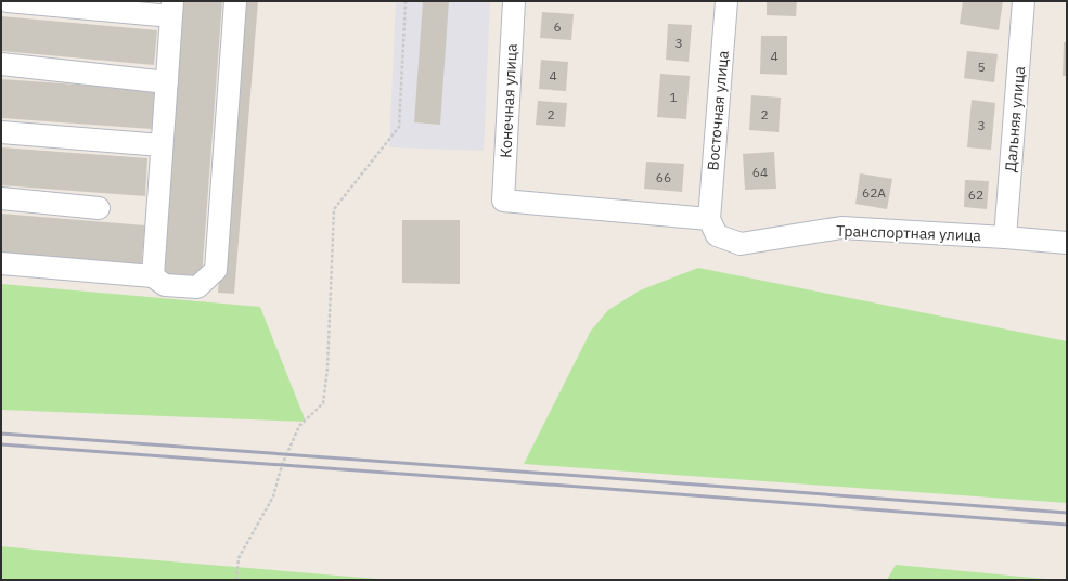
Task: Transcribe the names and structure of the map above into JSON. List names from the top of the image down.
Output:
{
  "streets": {
    "street": [
      "Конечная улица",
      "Восточная улица",
      "Дальняя улица",
      "Транспортная улица"
    ]
  },
  "crossings": [
    ["Конечная улица", "Восточная улица"],
    ["Конечная улица", "Транспортная улица"],
    ["Восточная улица", "Транспортная улица"],
    ["Дальняя улица", "Транспортная улица"]
  ],
  "house_numbers": [
    "6",
    "3",
    "4",
    "5",
    "4",
    "1",
    "2",
    "2",
    "3",
    "64",
    "66",
    "62А",
    "62"
  ]
}
